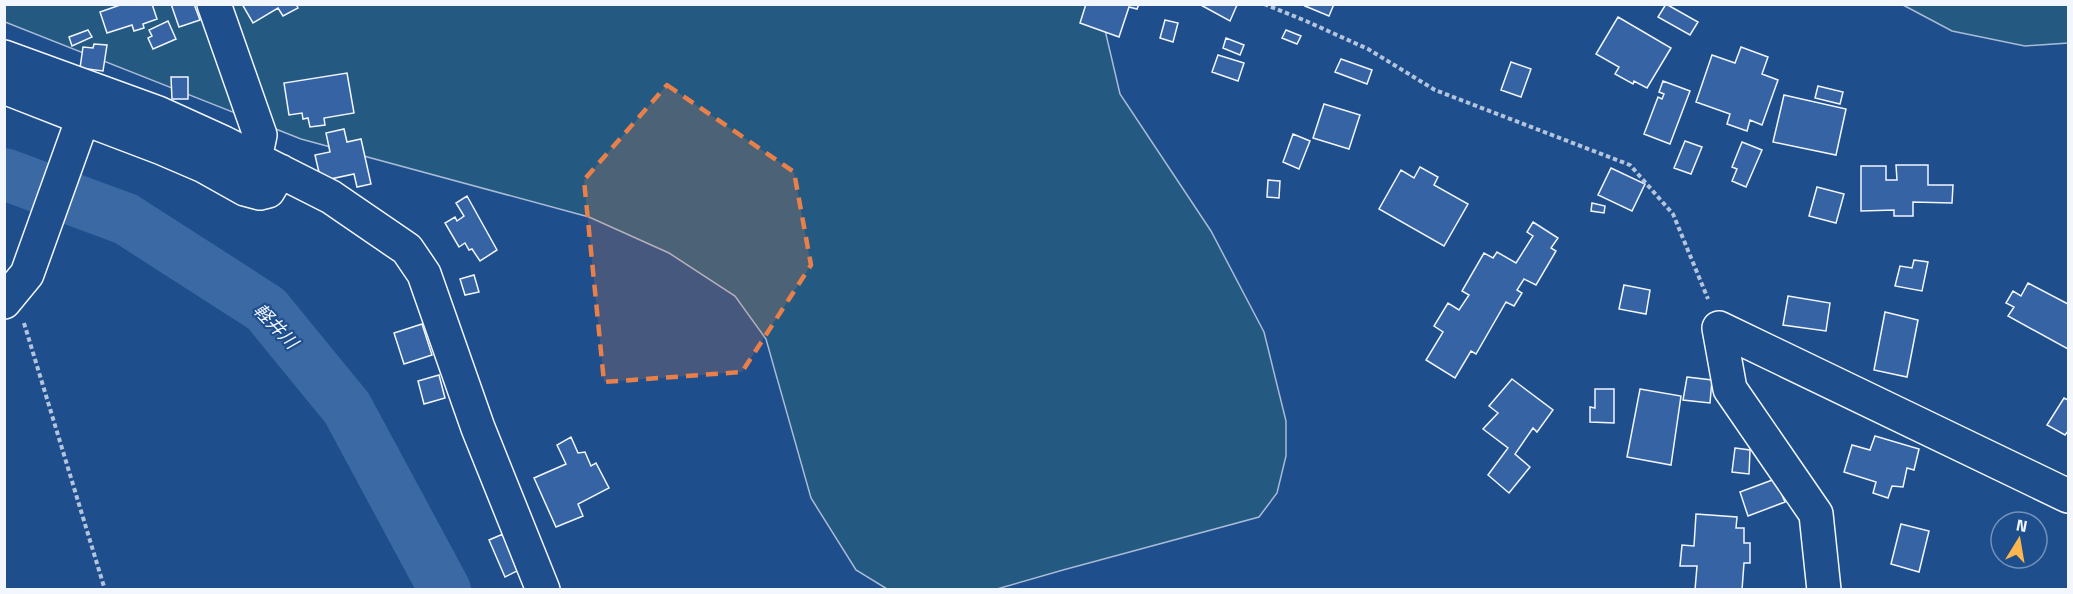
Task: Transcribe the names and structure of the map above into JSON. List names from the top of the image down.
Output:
{
  "water": ["軽井川"],
  "north": "top"
}
